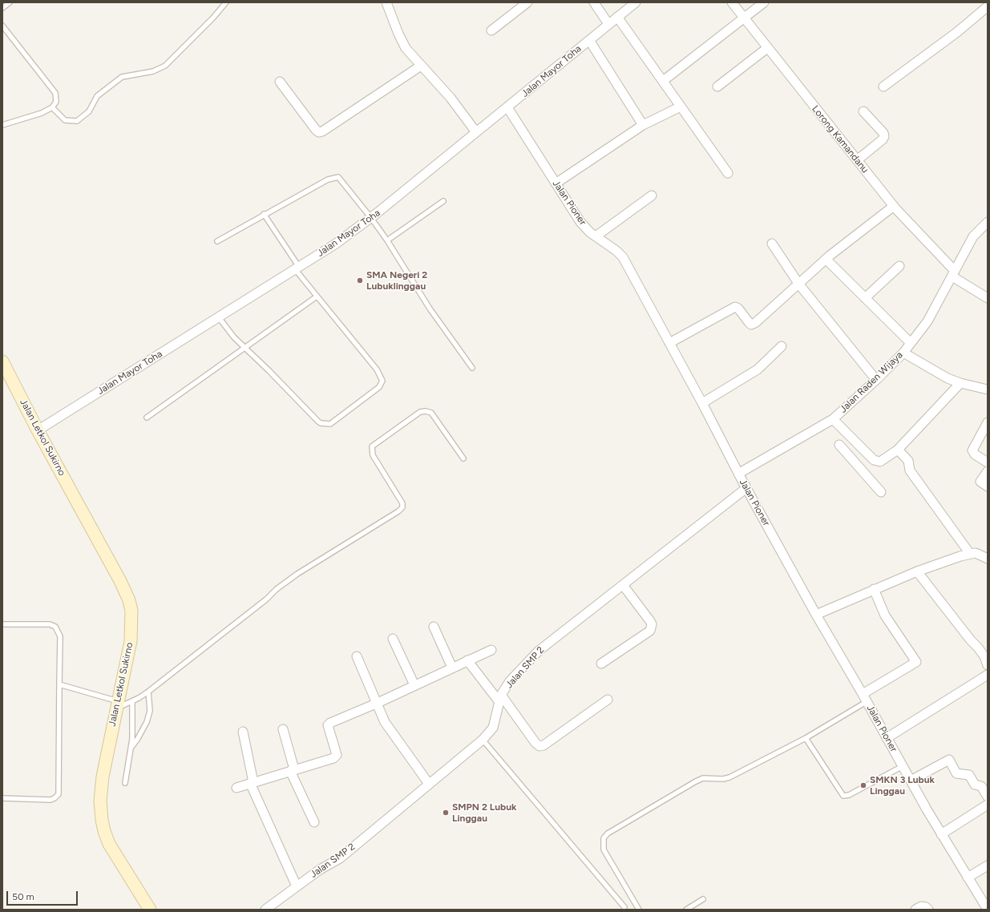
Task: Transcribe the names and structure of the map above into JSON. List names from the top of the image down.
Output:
{
  "streets": {
    "main road": ["Jalan Letkol Sukirno"],
    "street": [
      "Jalan Mayor Toha",
      "Lorong Kamandanu",
      "Jalan Pioner",
      "Jalan Raden Wijaya",
      "Jalan SMP 2"
    ]
  },
  "crossings": [
    ["Jalan Mayor Toha", "Jalan Pioner"],
    ["Jalan Mayor Toha", "Jalan Letkol Sukirno"],
    ["Lorong Kamandanu", "Jalan Raden Wijaya"],
    ["Jalan Pioner", "Jalan Raden Wijaya"],
    ["Jalan Pioner", "Jalan SMP 2"]
  ],
  "places": ["SMA Negeri 2 Lubuklinggau", "SMKN 3 Lubuk Linggau", "SMPN 2 Lubuk Linggau"],
  "scale_bar": "50 m"
}
